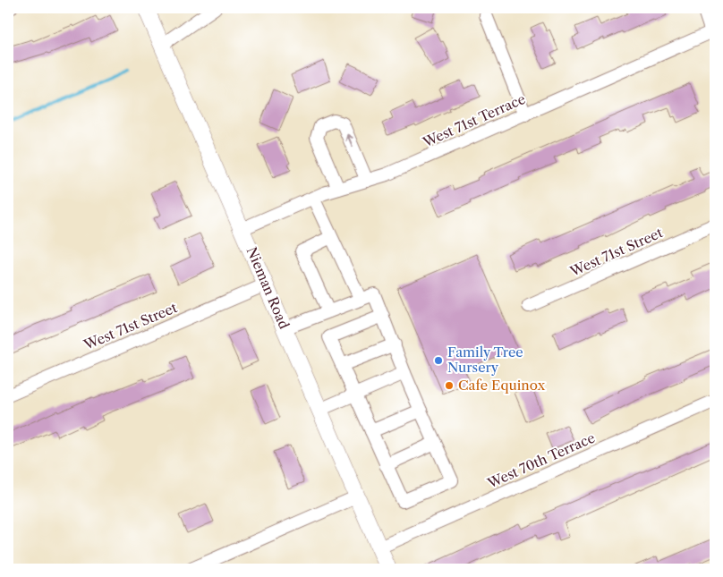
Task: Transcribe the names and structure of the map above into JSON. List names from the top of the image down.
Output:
{
  "streets": {
    "main road": ["Nieman Road"],
    "street": ["West 71st Terrace", "West 71st Street", "West 70th Terrace"]
  },
  "crossings": [
    ["West 71st Terrace", "Nieman Road"],
    ["West 71st Street", "Nieman Road"],
    ["Nieman Road", "West 70th Terrace"]
  ],
  "places": ["Family Tree Nursery", "Cafe Equinox"]
}
